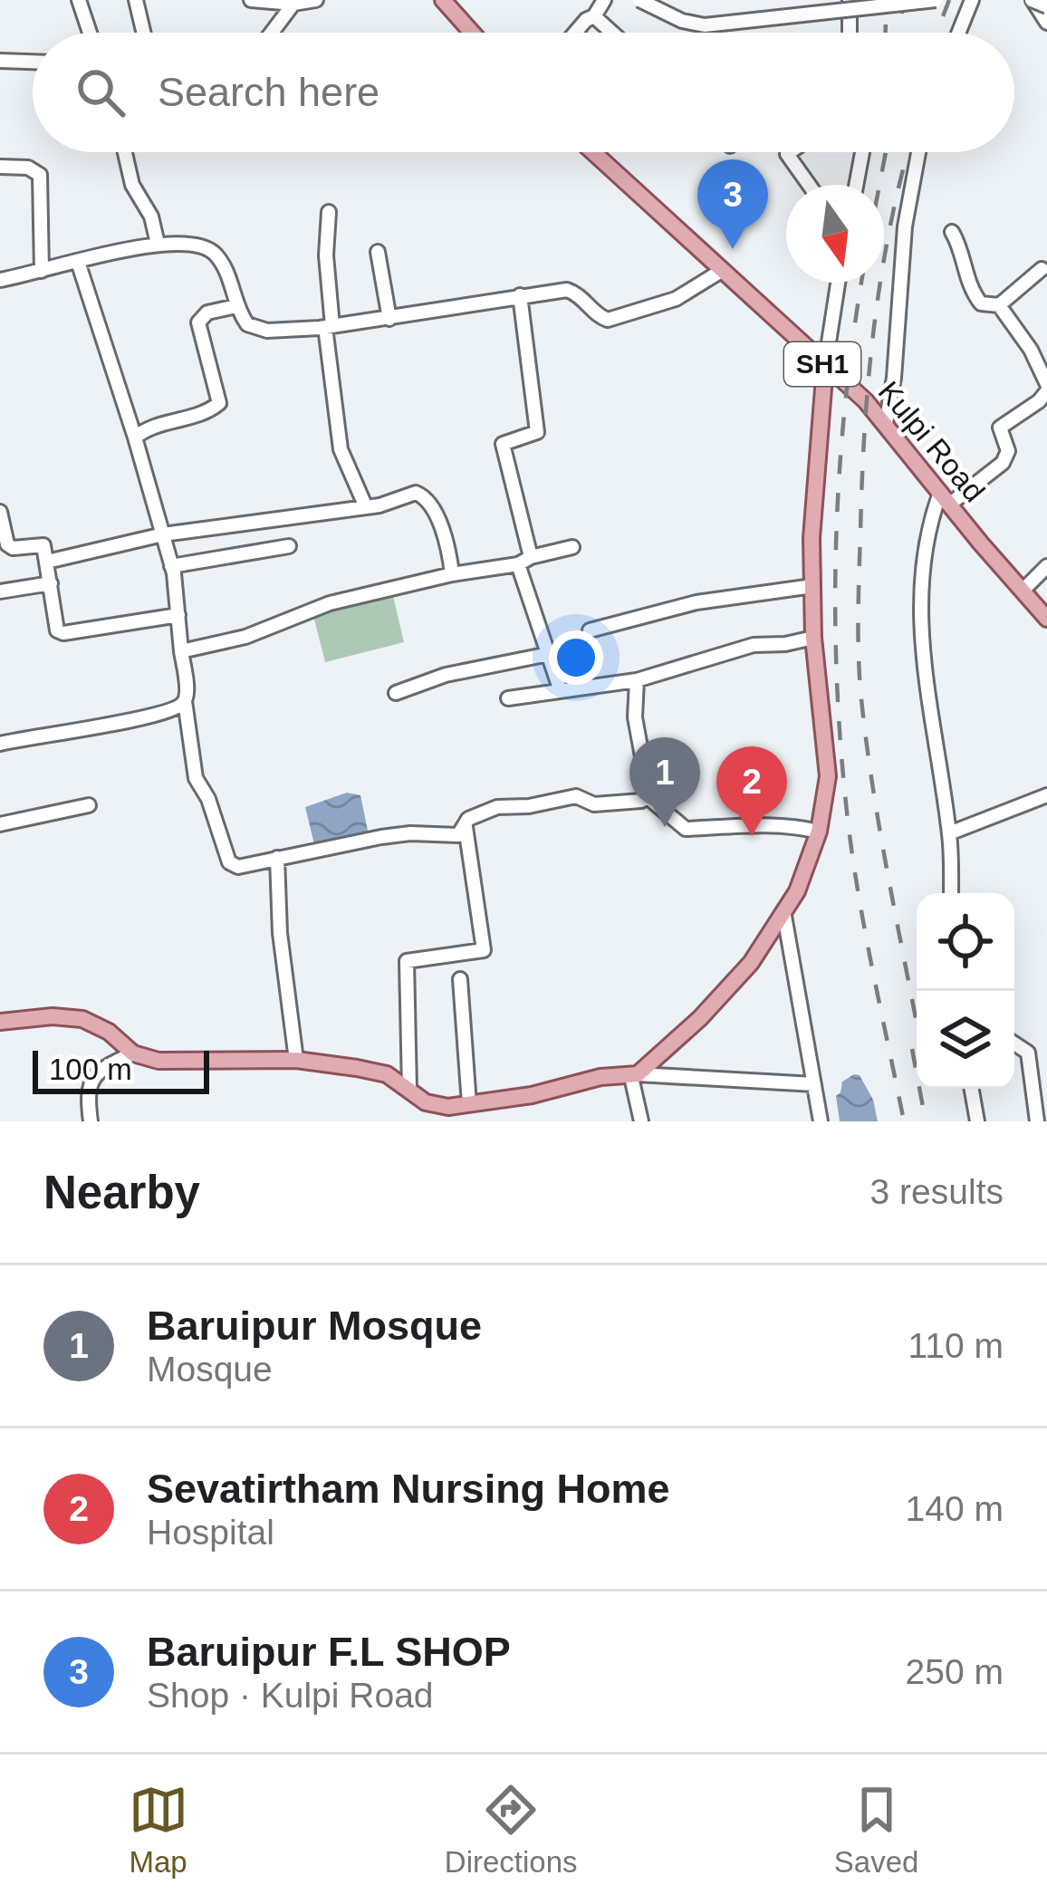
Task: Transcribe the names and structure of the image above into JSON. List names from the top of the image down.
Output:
{
  "streets": {
    "main road": ["SH1", "Kulpi Road"]
  },
  "scale_bar": "100 m",
  "north": "bottom",
  "page": {
    "search": "Search here",
    "pins": ["3", "1", "2"],
    "scale": "100 m",
    "heading": ["Nearby", "3 results"],
    "list": [
      {
        "mark": "1",
        "name": "Baruipur Mosque",
        "note": "Mosque",
        "value": "110 m"
      },
      {
        "mark": "2",
        "name": "Sevatirtham Nursing Home",
        "note": "Hospital",
        "value": "140 m"
      },
      {
        "mark": "3",
        "name": "Baruipur F.L SHOP",
        "note": "Shop · Kulpi Road",
        "value": "250 m"
      }
    ],
    "nav": ["Map", "Directions", "Saved"]
  }
}
